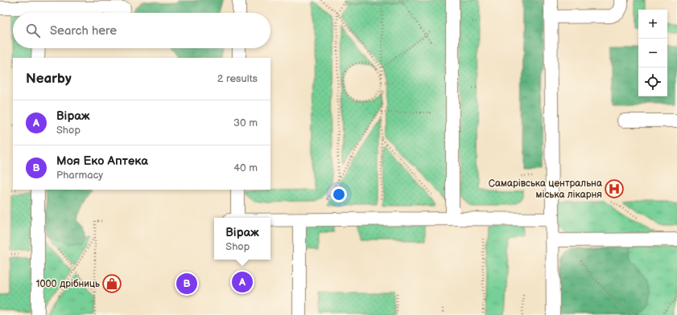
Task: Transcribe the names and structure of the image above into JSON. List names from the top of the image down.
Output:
{
  "places": {
    "hospital": ["Самарівська центральна міська лікарня"],
    "shop": ["1000 дрібниць"]
  },
  "page": {
    "map_buttons": ["+", "−"],
    "search": "Search here",
    "heading": ["Nearby", "2 results"],
    "list": [
      {
        "mark": "A",
        "name": "Віраж",
        "note": "Shop",
        "value": "30 m"
      },
      {
        "mark": "B",
        "name": "Моя Еко Аптека",
        "note": "Pharmacy",
        "value": "40 m"
      }
    ],
    "popup": ["Віраж", "Shop"],
    "pins": ["A", "B"]
  }
}
